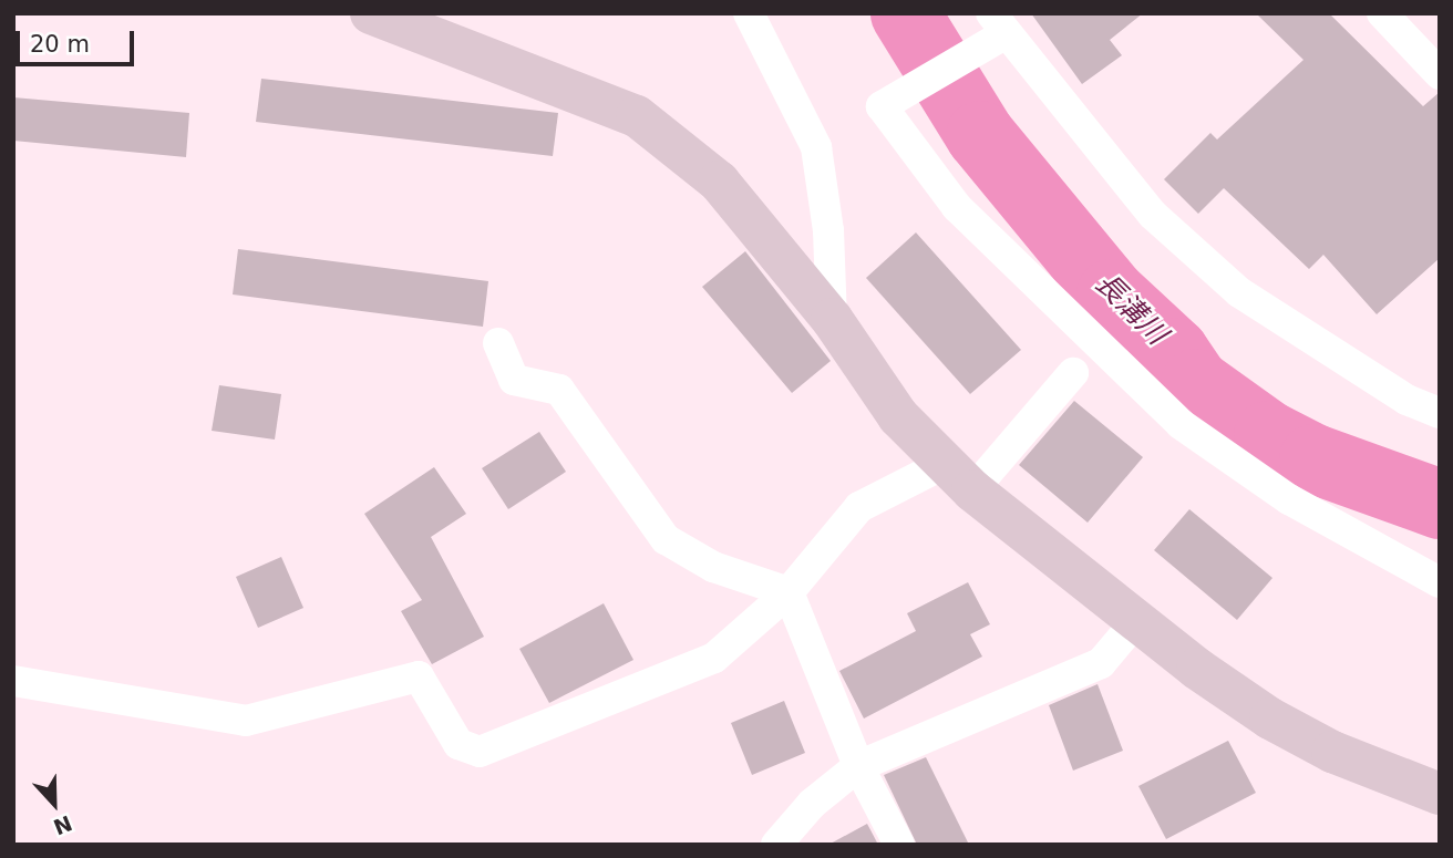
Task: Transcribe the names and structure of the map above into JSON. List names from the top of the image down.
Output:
{
  "water": ["長溝川"],
  "scale_bar": "20 m",
  "north": "bottom"
}
